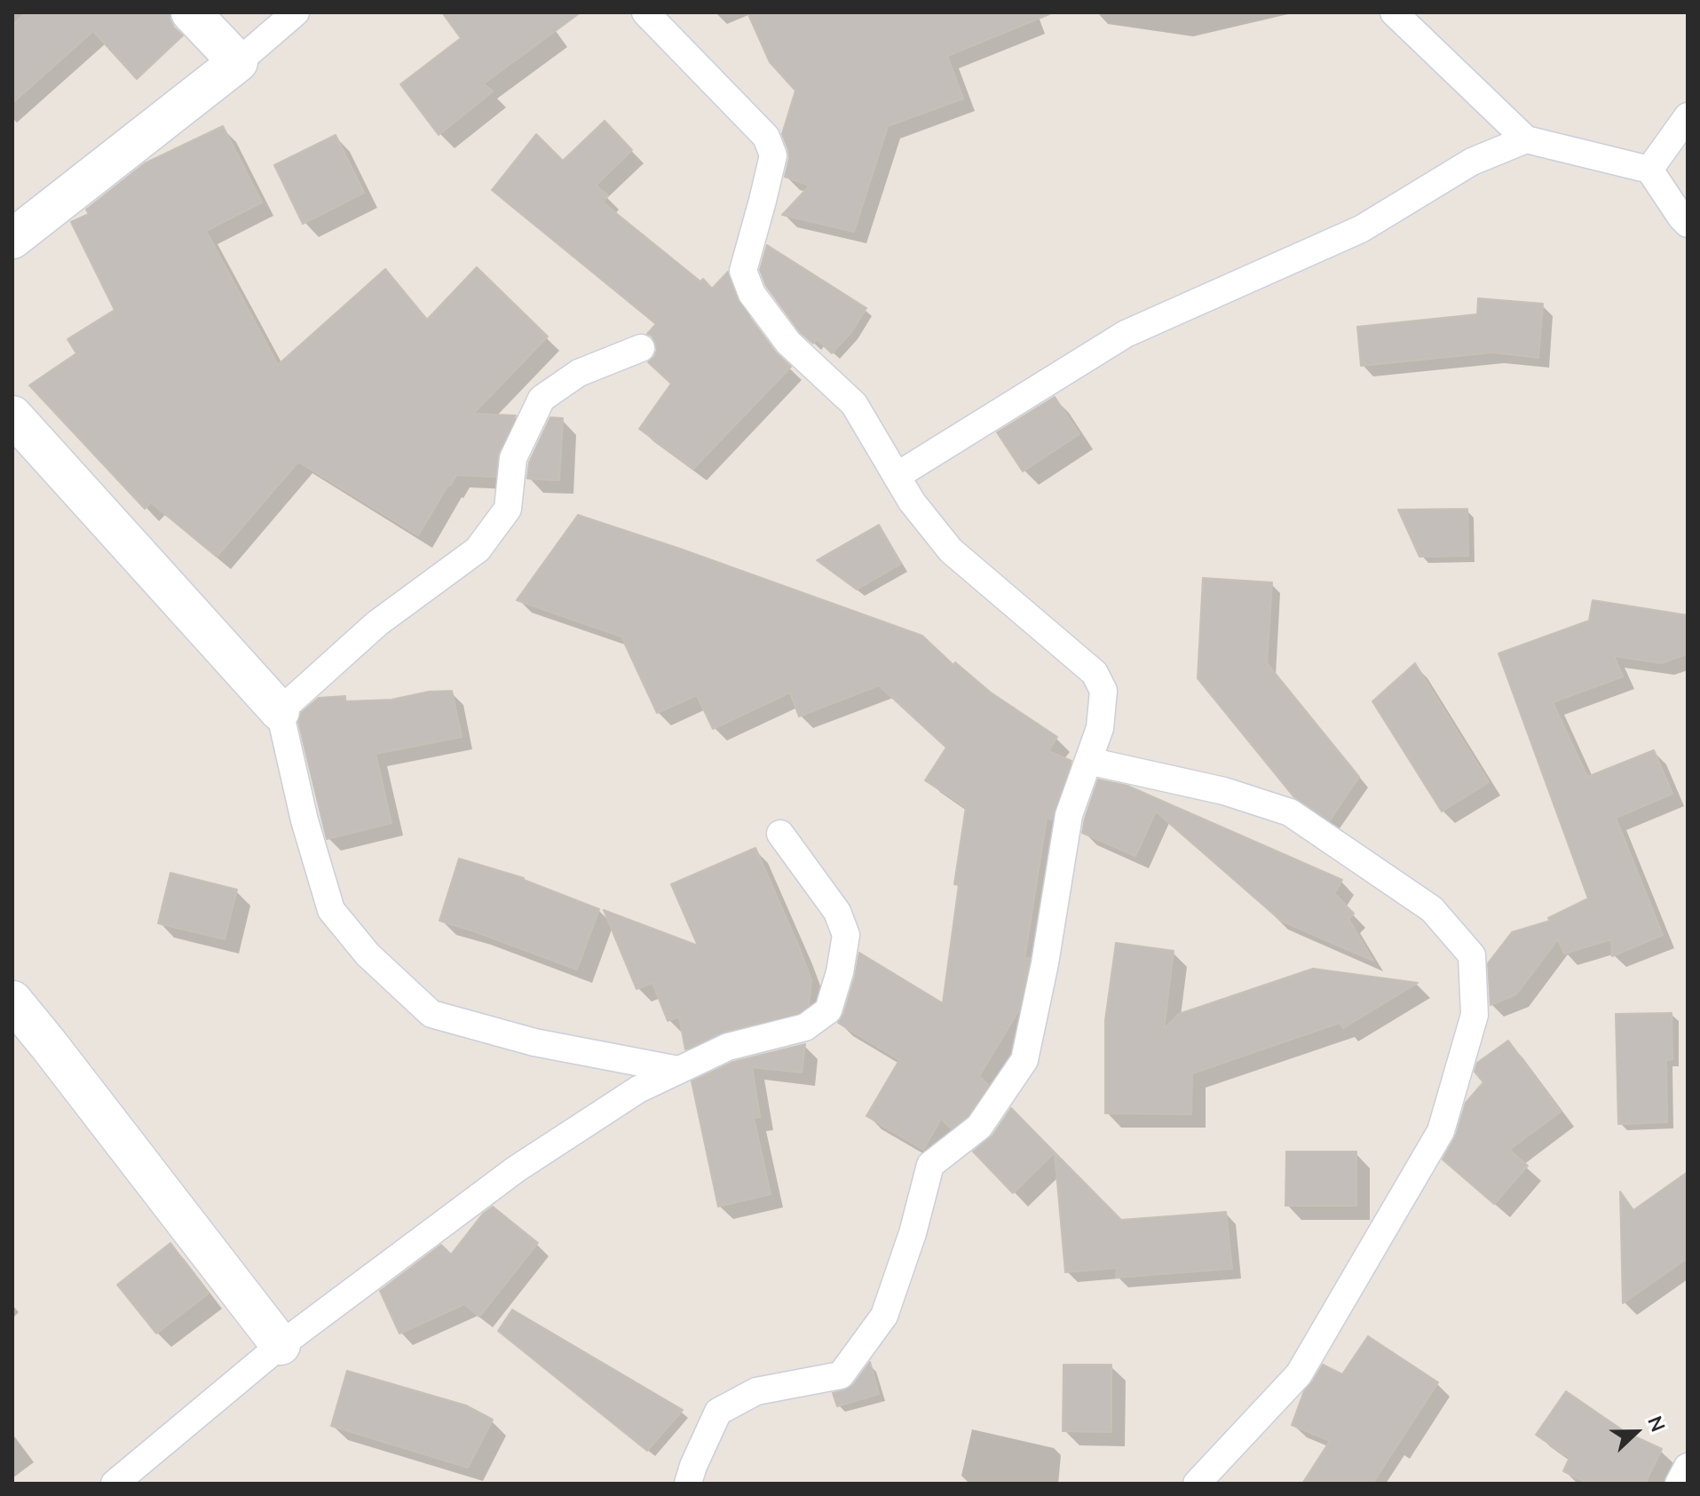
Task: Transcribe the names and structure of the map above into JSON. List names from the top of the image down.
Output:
{
  "north": "right"
}
